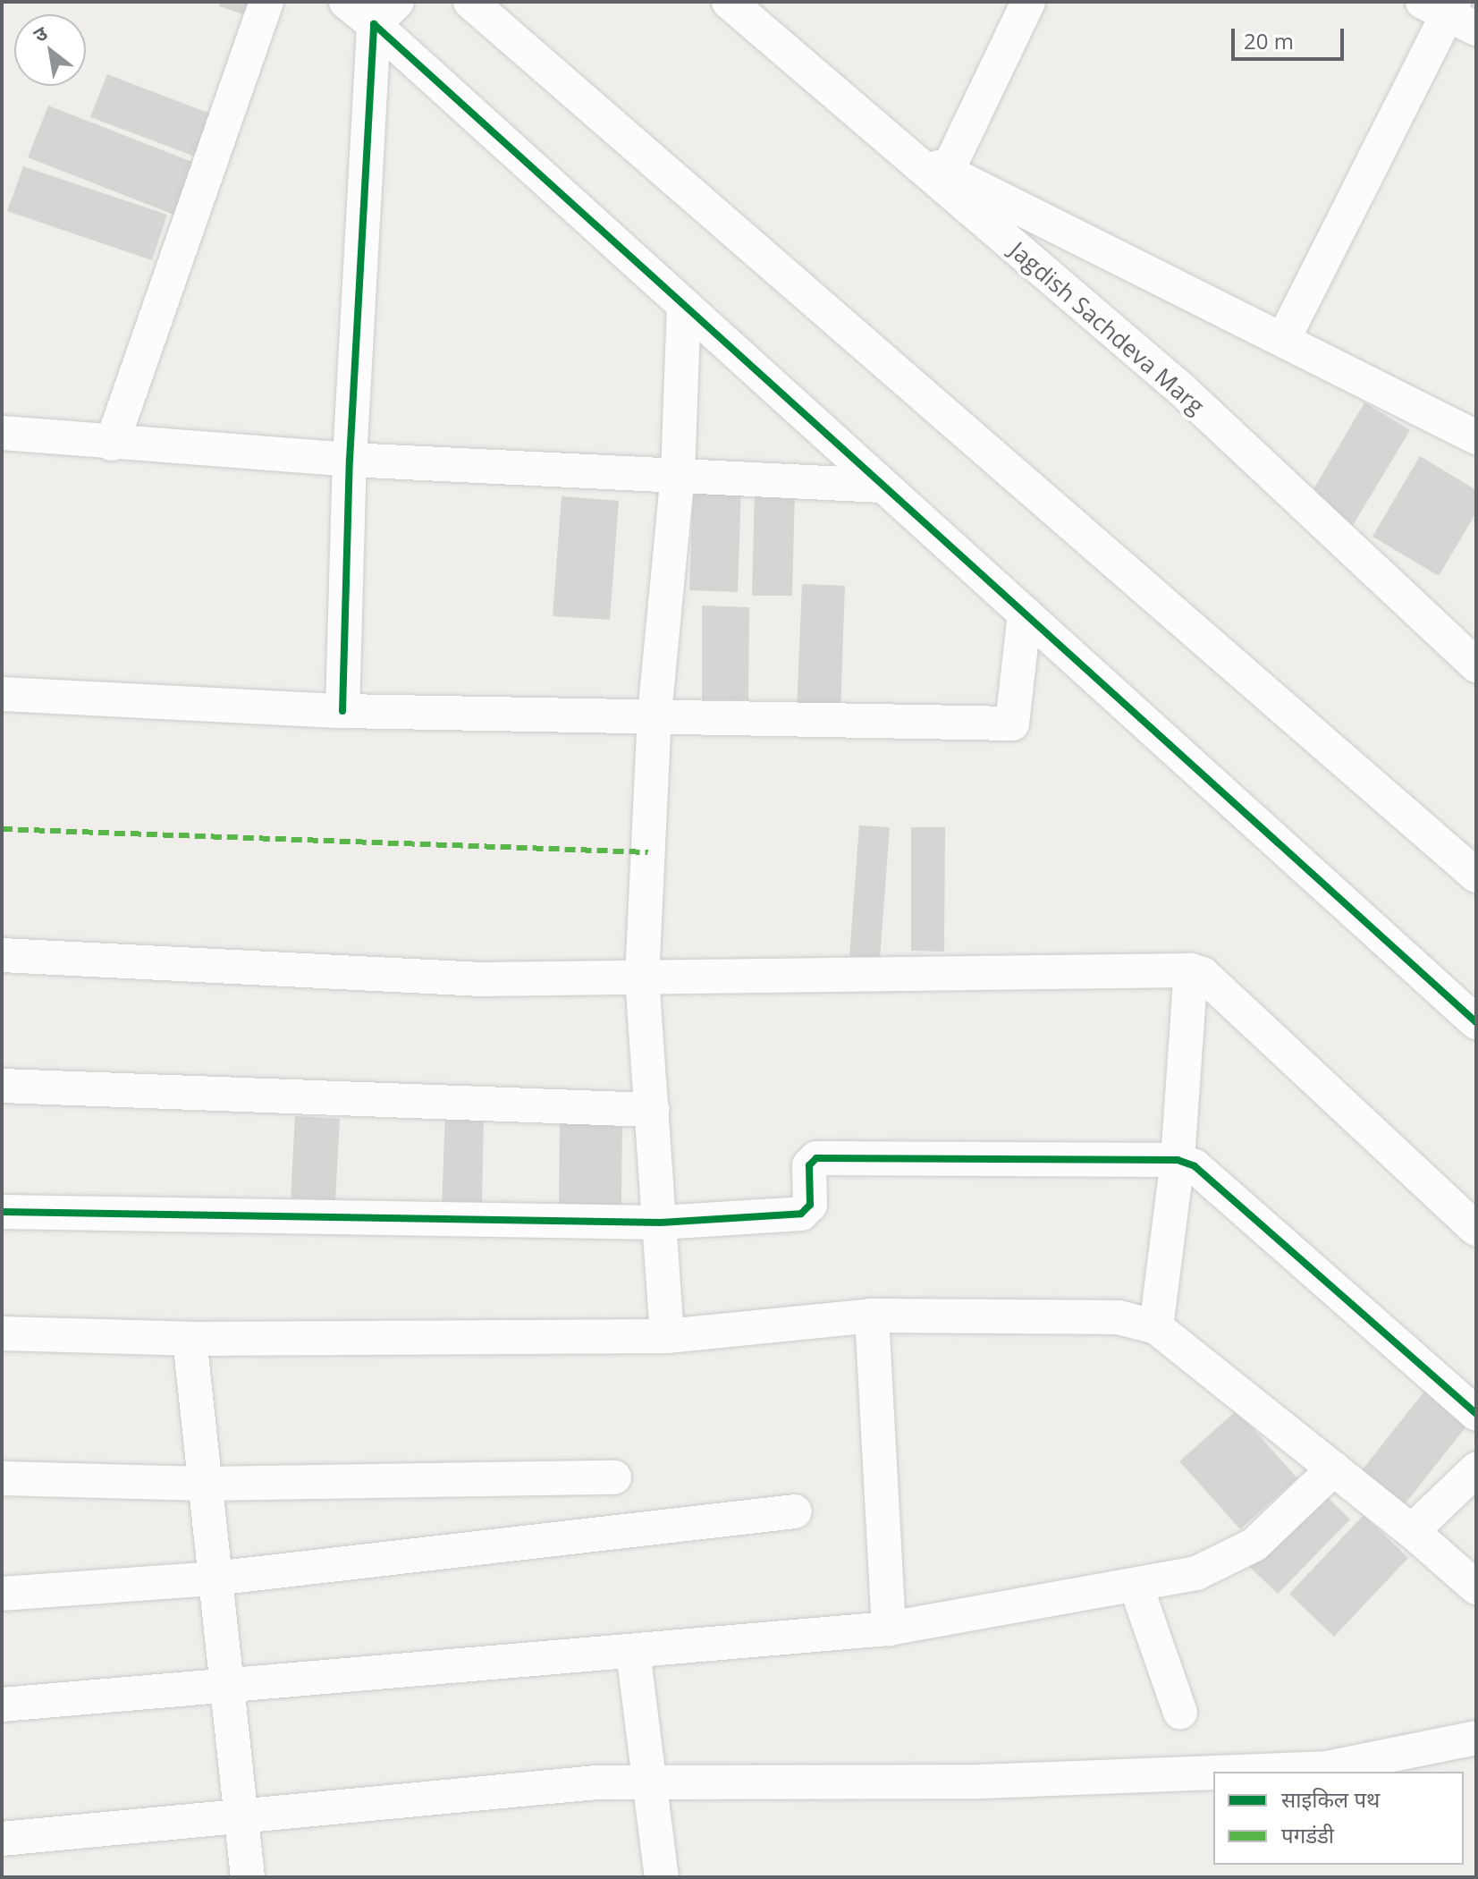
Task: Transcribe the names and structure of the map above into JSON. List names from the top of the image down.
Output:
{
  "streets": {
    "street": ["Jagdish Sachdeva Marg"]
  },
  "legend": ["साइकिल पथ", "पगडंडी"],
  "scale_bar": "20 m",
  "north": "top left"
}
